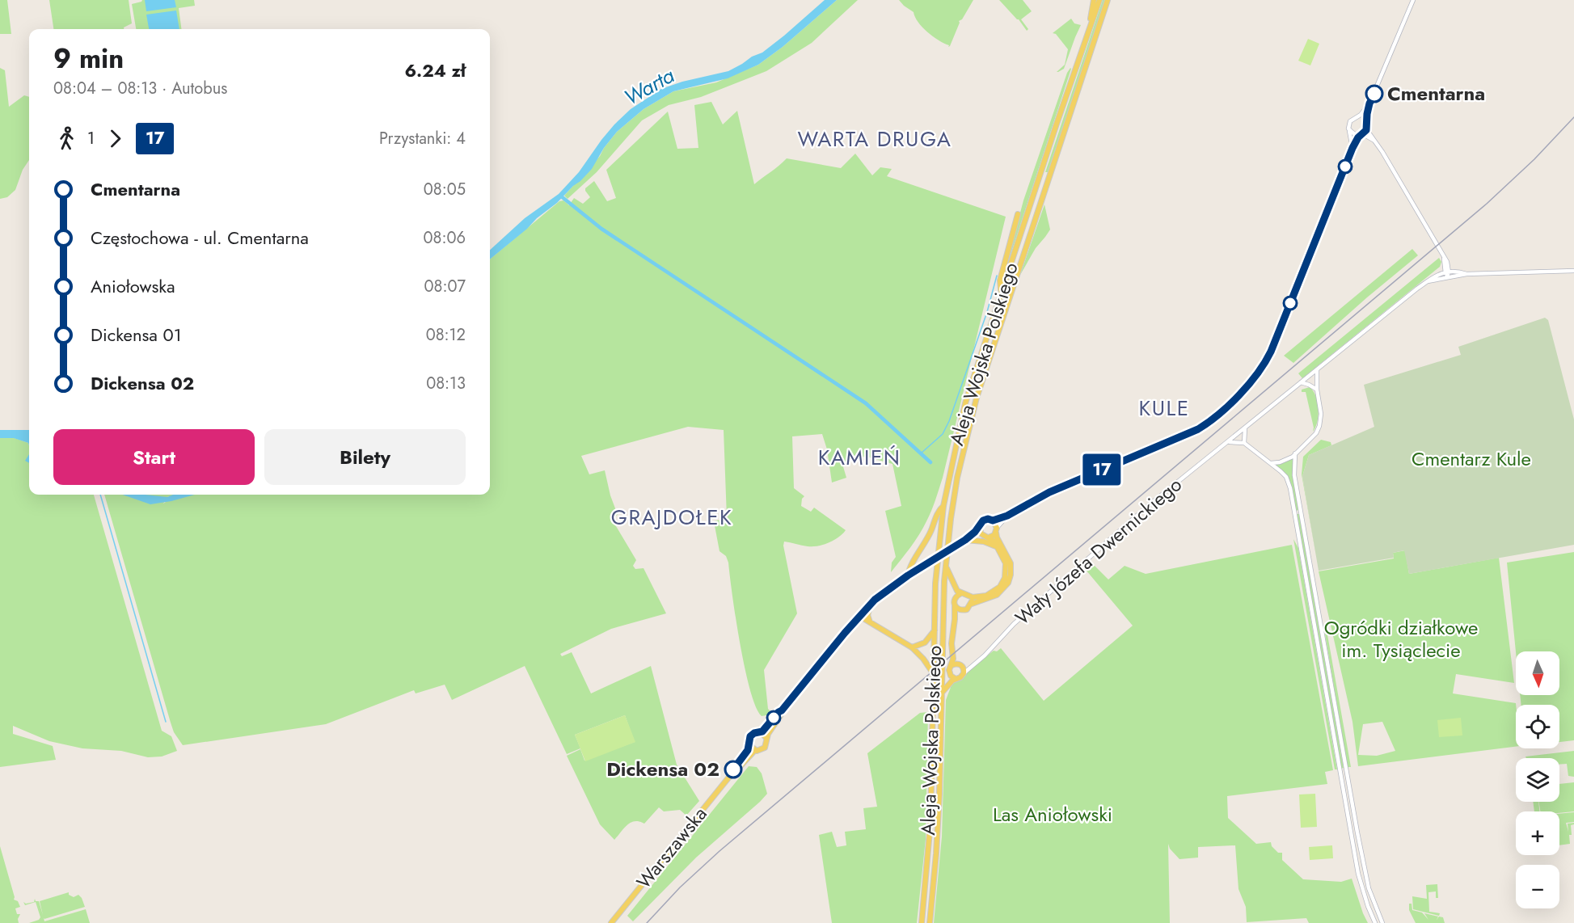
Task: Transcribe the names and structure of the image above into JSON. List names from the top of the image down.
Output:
{
  "streets": {
    "main road": ["Aleja Wojska Polskiego", "Warszawska"],
    "street": ["Wały Józefa Dwernickiego"]
  },
  "districts": [
    "WARTA DRUGA",
    "KULE",
    "KAMIEŃ",
    "GRAJDOŁEK"
  ],
  "water": ["Warta"],
  "parks": ["Cmentarz Kule", "Ogródki działkowe im. Tysiąclecie", "Las Aniołowski"],
  "places": ["Cmentarna", "Dickensa 02"],
  "lines": ["bus line 17"],
  "north": "bottom",
  "page": {
    "on_map": "17",
    "heading": ["9 min", "08:04 – 08:13 · Autobus", "6.24 zł"],
    "legs": ["1", "17", "Przystanki: 4"],
    "list": [
      {
        "name": "Cmentarna",
        "value": "08:05"
      },
      {
        "name": "Częstochowa - ul. Cmentarna",
        "value": "08:06"
      },
      {
        "name": "Aniołowska",
        "value": "08:07"
      },
      {
        "name": "Dickensa 01",
        "value": "08:12"
      },
      {
        "name": "Dickensa 02",
        "value": "08:13"
      }
    ],
    "buttons": ["Start", "Bilety"],
    "map_buttons": ["+", "−"]
  }
}
